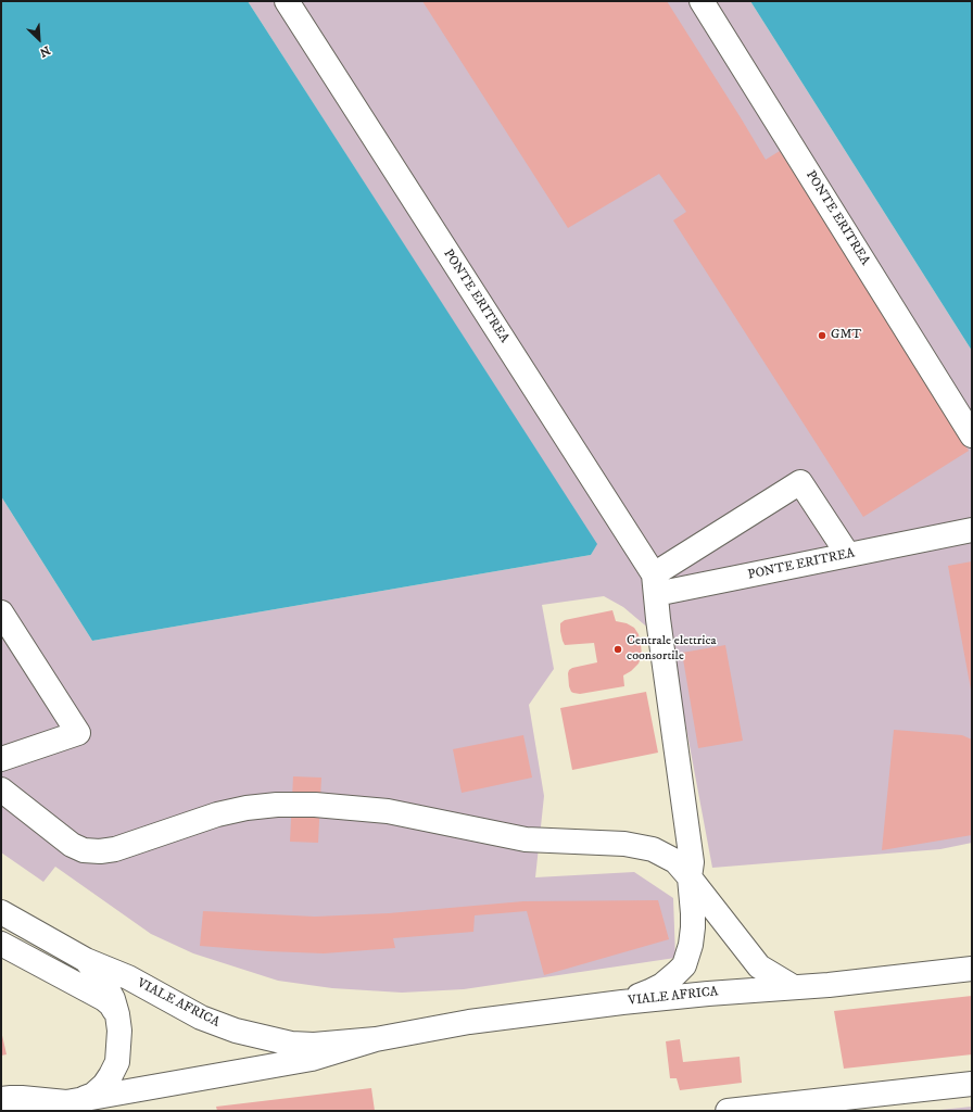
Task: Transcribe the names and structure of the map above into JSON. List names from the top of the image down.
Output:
{
  "streets": {
    "street": ["PONTE ERITREA", "VIALE AFRICA"]
  },
  "crossings": [
    ["PONTE ERITREA", "VIALE AFRICA"]
  ],
  "places": ["GMT", "Centrale elettrica coonsortile"],
  "north": "bottom right"
}
